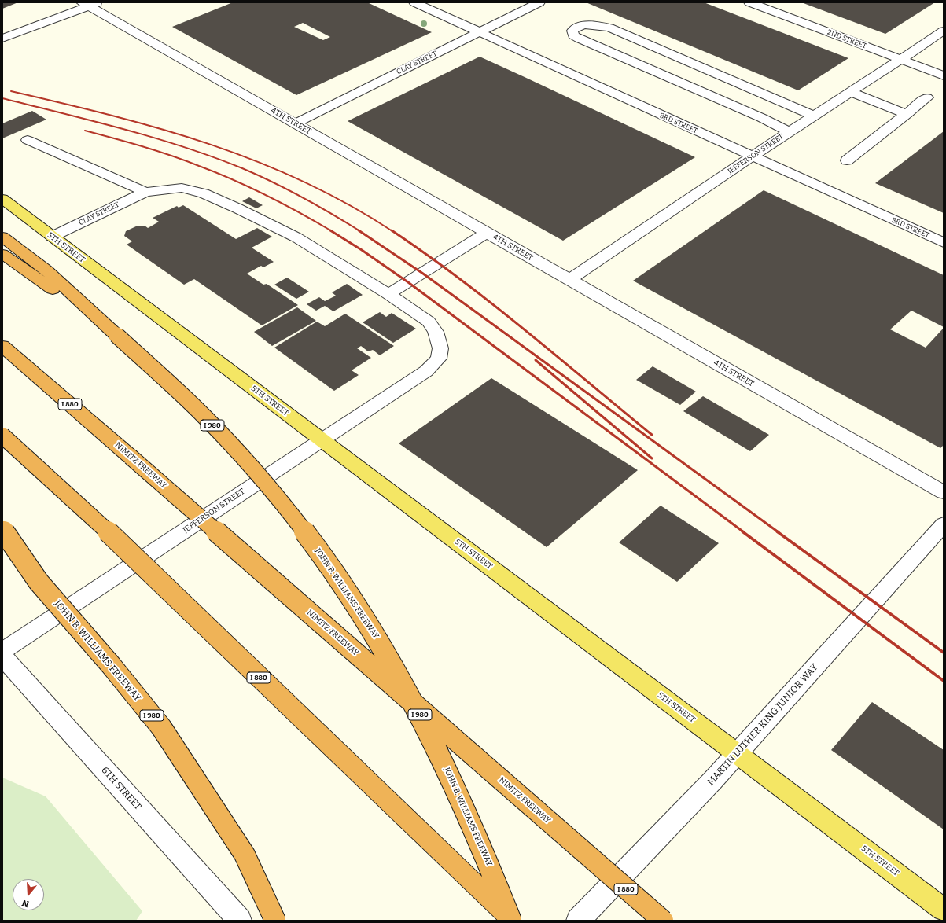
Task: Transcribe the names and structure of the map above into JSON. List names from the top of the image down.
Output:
{
  "streets": {
    "highway": [
      "I 880",
      "I 980",
      "NIMITZ FREEWAY",
      "JOHN B. WILLIAMS FREEWAY"
    ],
    "main road": ["5TH STREET"],
    "street": [
      "2ND STREET",
      "CLAY STREET",
      "4TH STREET",
      "3RD STREET",
      "JEFFERSON STREET",
      "MARTIN LUTHER KING JUNIOR WAY",
      "6TH STREET"
    ]
  },
  "crossings": [
    ["2ND STREET", "JEFFERSON STREET"],
    ["CLAY STREET", "4TH STREET"],
    ["CLAY STREET", "3RD STREET"],
    ["CLAY STREET", "JEFFERSON STREET"],
    ["CLAY STREET", "5TH STREET"],
    ["4TH STREET", "JEFFERSON STREET"],
    ["3RD STREET", "JEFFERSON STREET"],
    ["JEFFERSON STREET", "5TH STREET"],
    ["5TH STREET", "MARTIN LUTHER KING JUNIOR WAY"]
  ],
  "north": "bottom"
}
